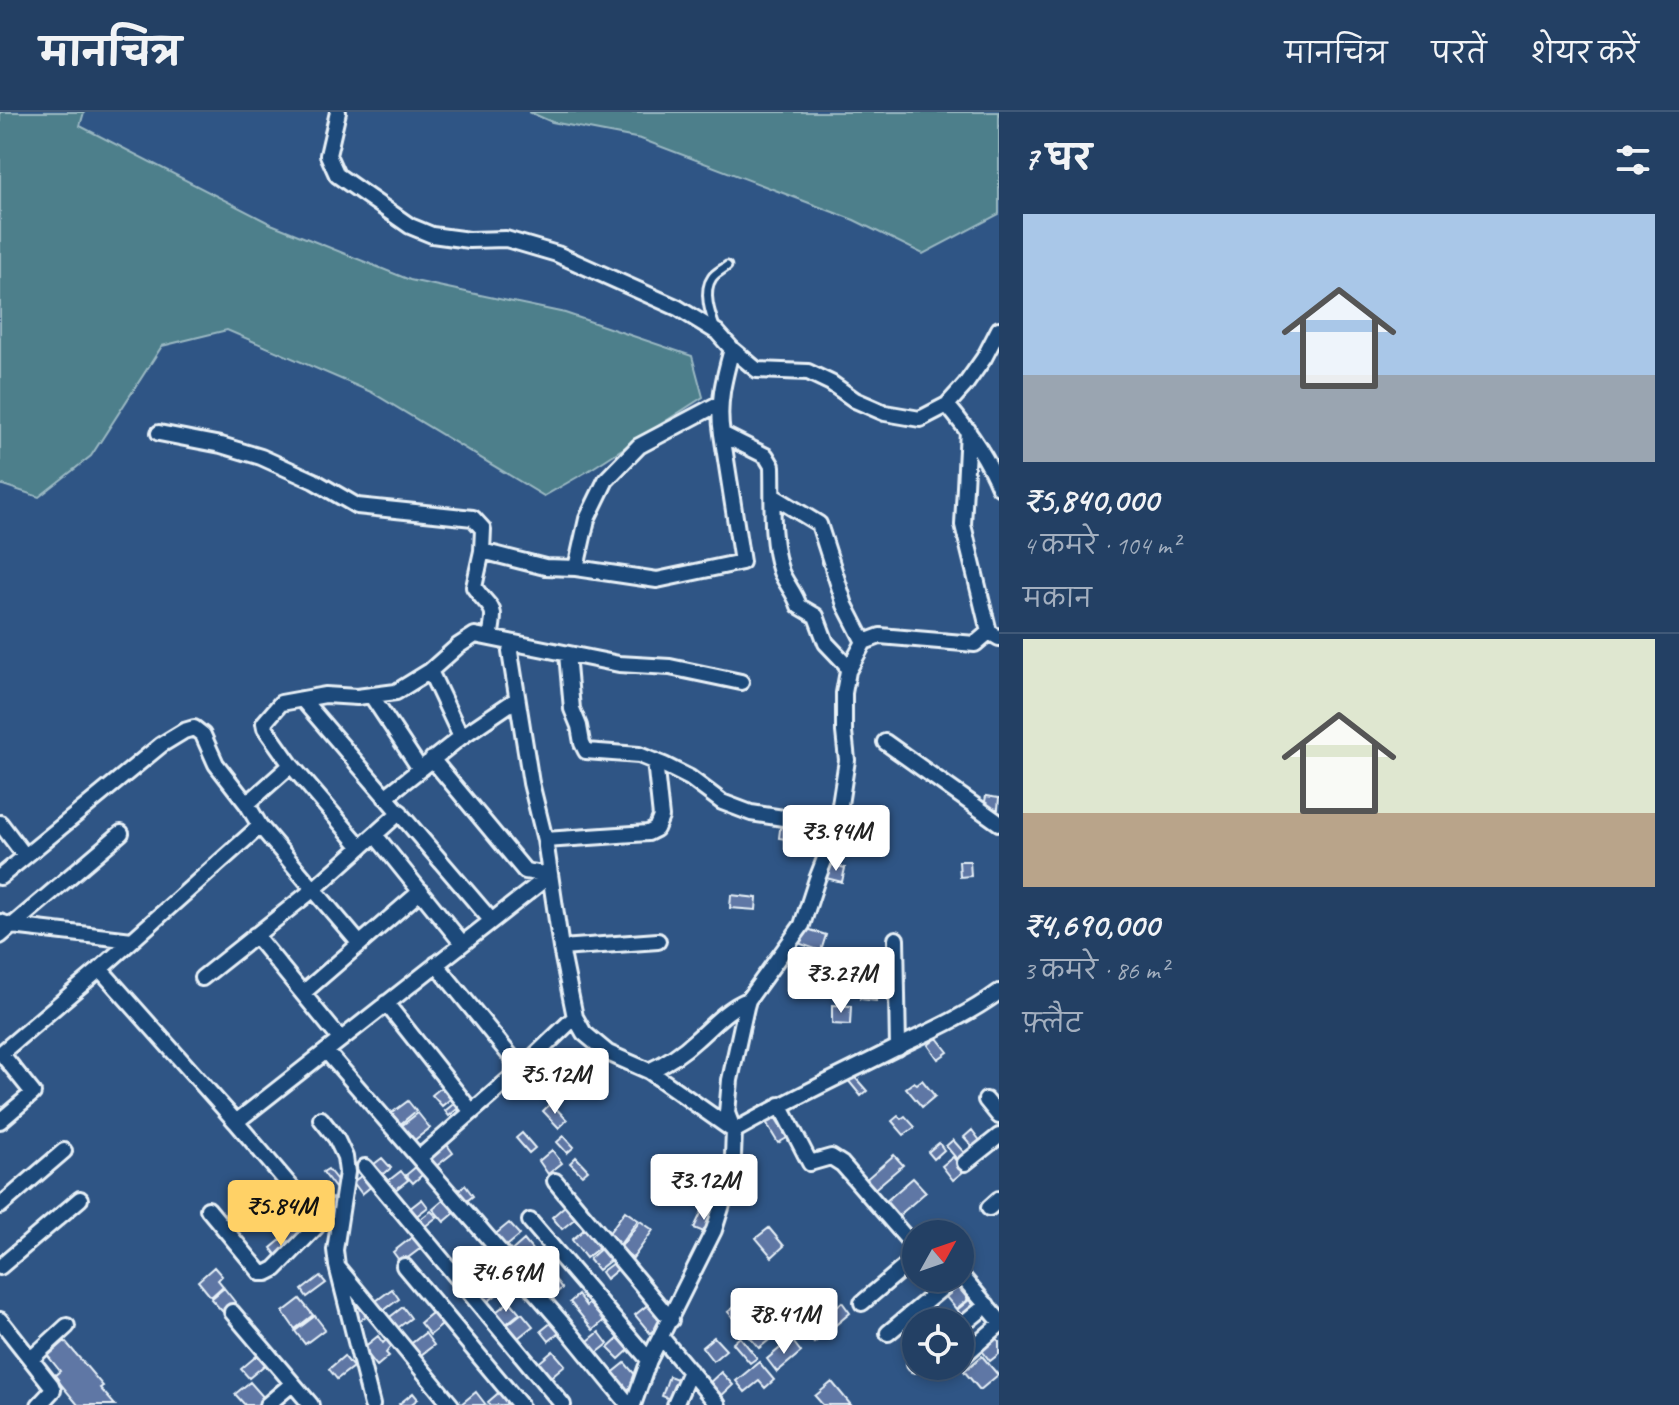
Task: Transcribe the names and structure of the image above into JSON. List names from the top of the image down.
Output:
{
  "north": "top right",
  "page": {
    "header": "मानचित्र",
    "nav": ["मानचित्र", "परतें", "शेयर करें"],
    "heading": "7 घर",
    "list": [
      {
        "name": "₹5,840,000",
        "note": "4 कमरे · 104 m² · मकान"
      },
      {
        "name": "₹4,690,000",
        "note": "3 कमरे · 86 m² · फ़्लैट"
      }
    ],
    "price": [
      "₹3.94M",
      "₹3.27M",
      "₹5.12M",
      "₹3.12M",
      "₹5.84M",
      "₹4.69M",
      "₹8.41M"
    ]
  }
}
